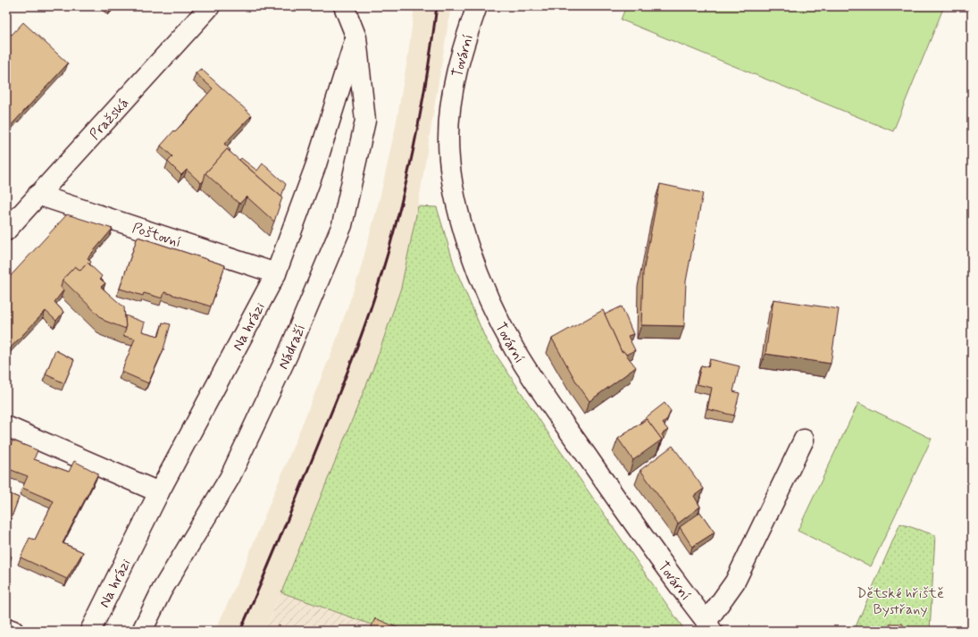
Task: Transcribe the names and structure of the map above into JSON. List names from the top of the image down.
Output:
{
  "streets": {
    "street": [
      "Tovární",
      "Pražská",
      "Poštovní",
      "Na hrázi",
      "Nádraží"
    ]
  },
  "crossings": [
    ["Pražská", "Poštovní"],
    ["Poštovní", "Na hrázi"],
    ["Na hrázi", "Nádraží"]
  ],
  "parks": ["Dětské hřiště Bystřany"]
}
